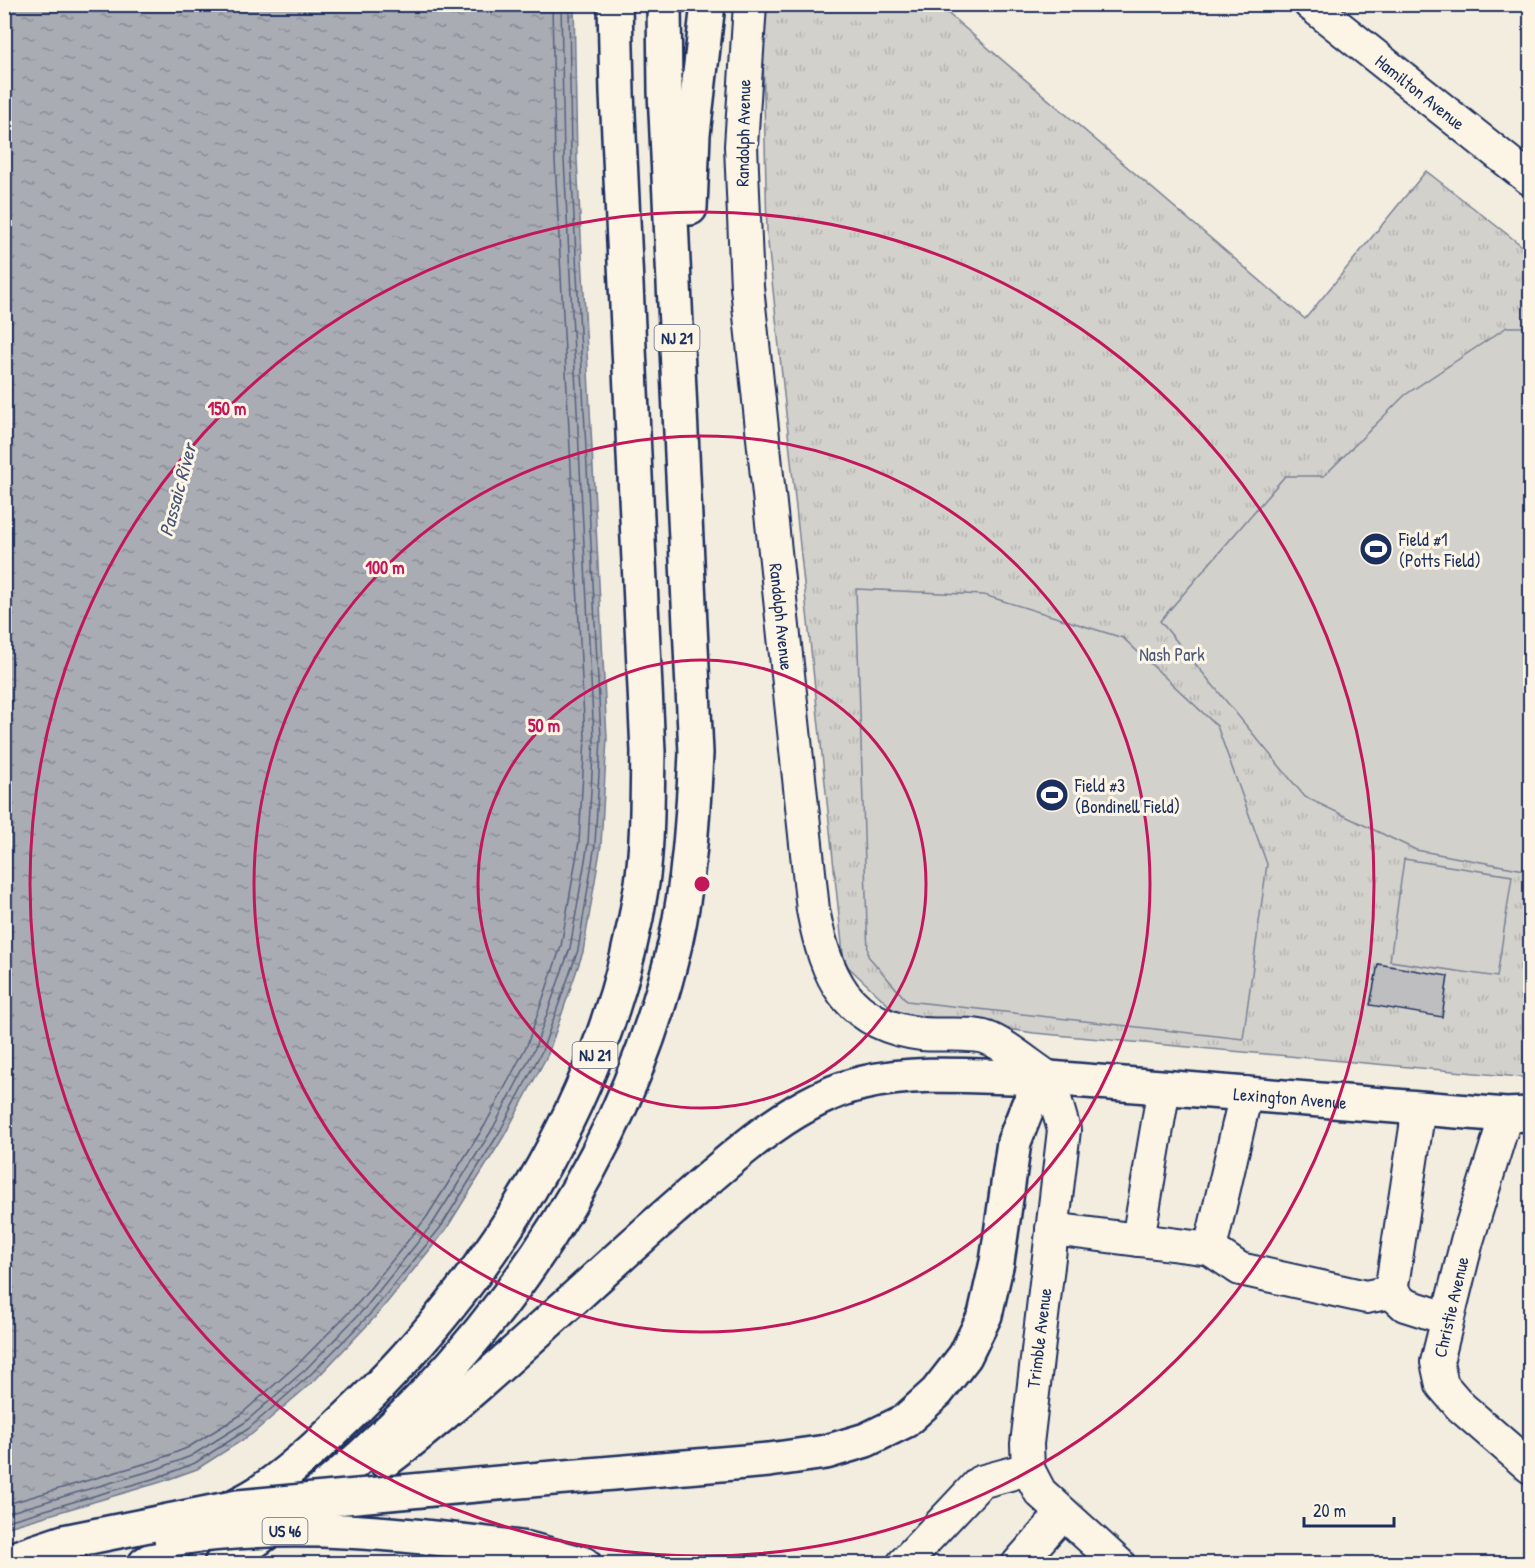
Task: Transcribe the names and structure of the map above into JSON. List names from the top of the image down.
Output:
{
  "streets": {
    "main road": ["NJ 21", "Lexington Avenue", "US 46"],
    "street": [
      "Hamilton Avenue",
      "Randolph Avenue",
      "Christie Avenue",
      "Trimble Avenue"
    ]
  },
  "crossings": [
    ["Randolph Avenue", "Lexington Avenue"],
    ["Randolph Avenue", "Trimble Avenue"],
    ["NJ 21", "Lexington Avenue"],
    ["Lexington Avenue", "Christie Avenue"],
    ["Lexington Avenue", "Trimble Avenue"]
  ],
  "water": ["Passaic River"],
  "parks": ["Nash Park"],
  "places": {
    "sports": ["Field #1 (Potts Field)", "Field #3 (Bondinell Field)"]
  },
  "scale_bar": "20 m",
  "rings": ["150 m", "100 m", "50 m"]
}
